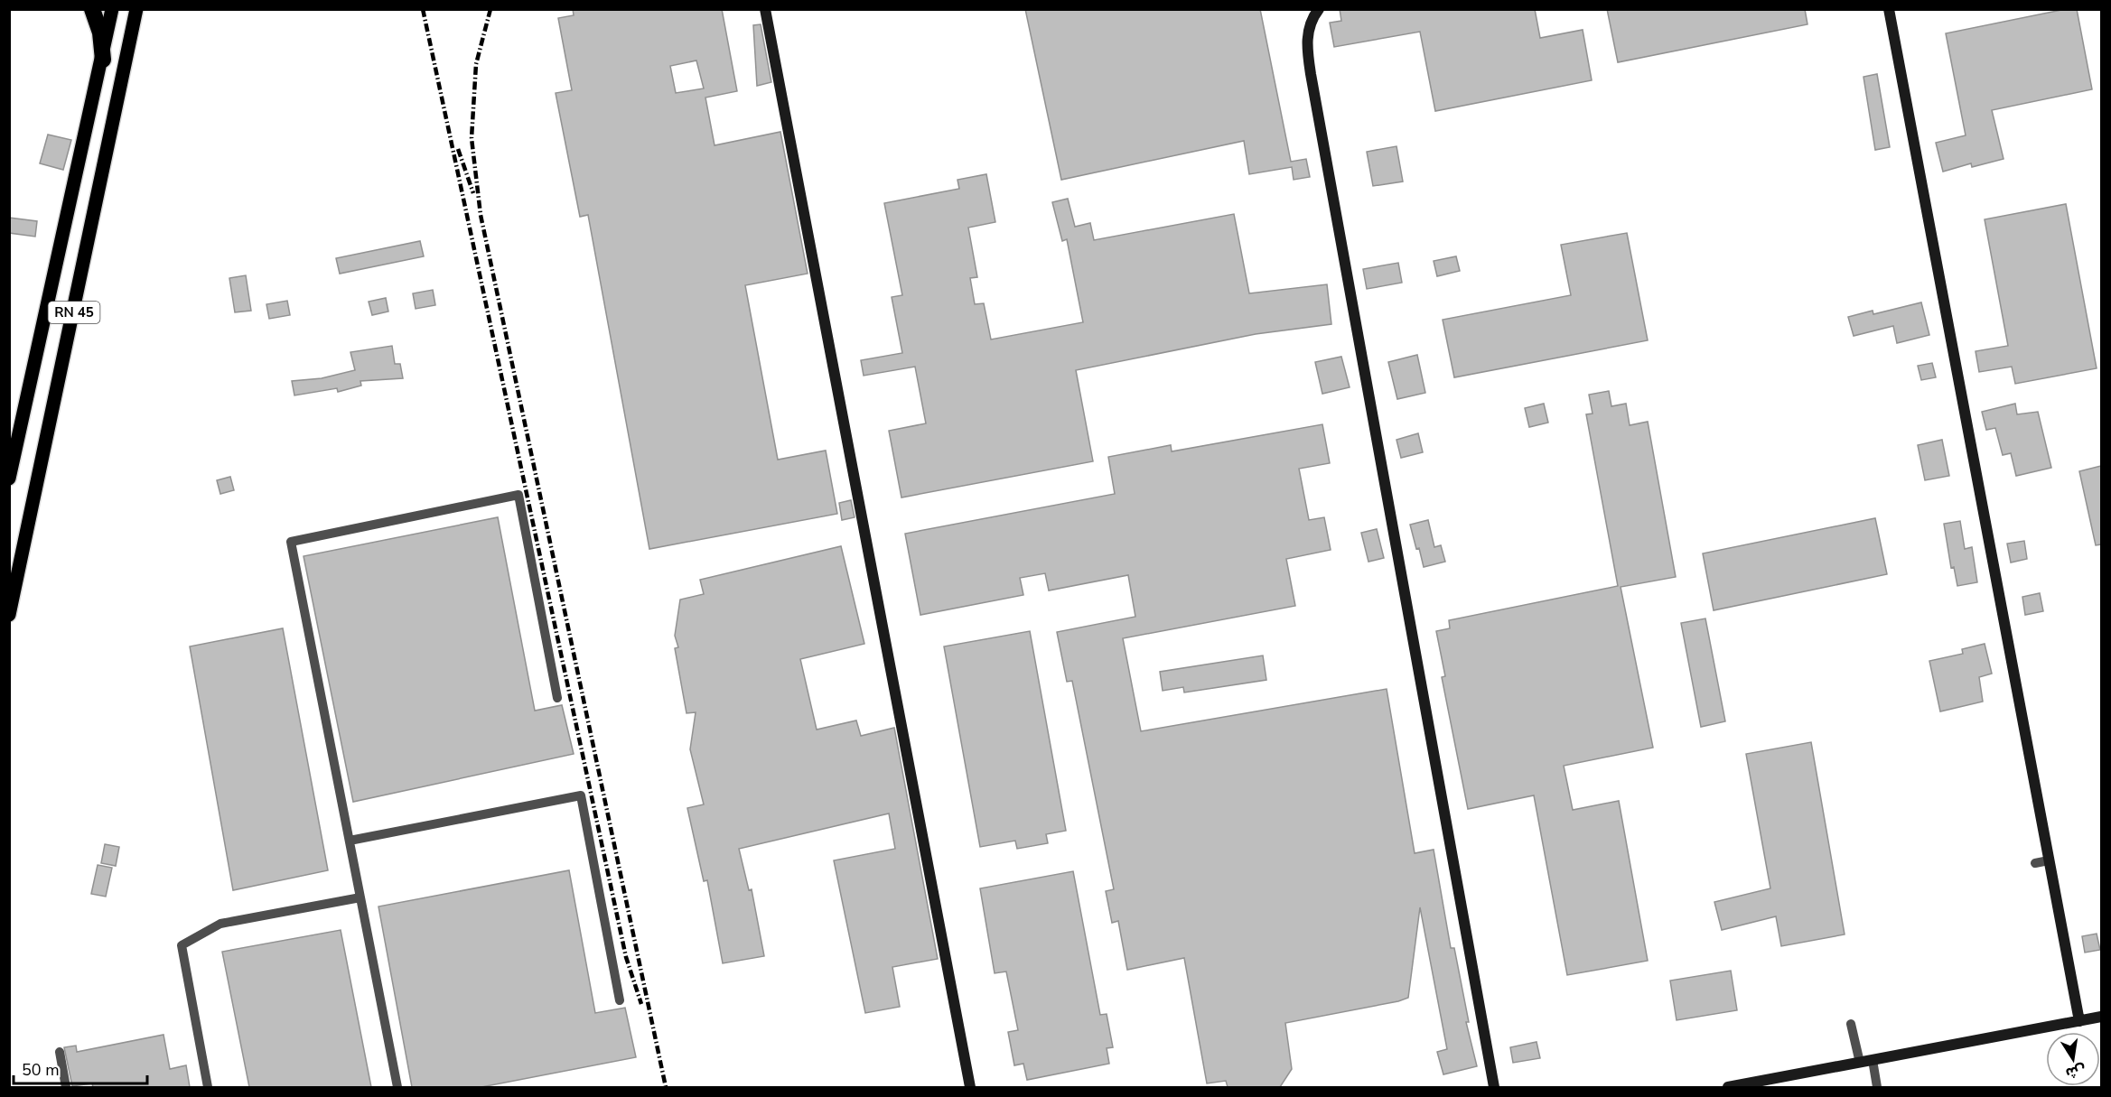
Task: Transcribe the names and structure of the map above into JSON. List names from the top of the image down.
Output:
{
  "streets": {
    "main road": ["RN 45"]
  },
  "scale_bar": "50 m",
  "north": "bottom"
}
